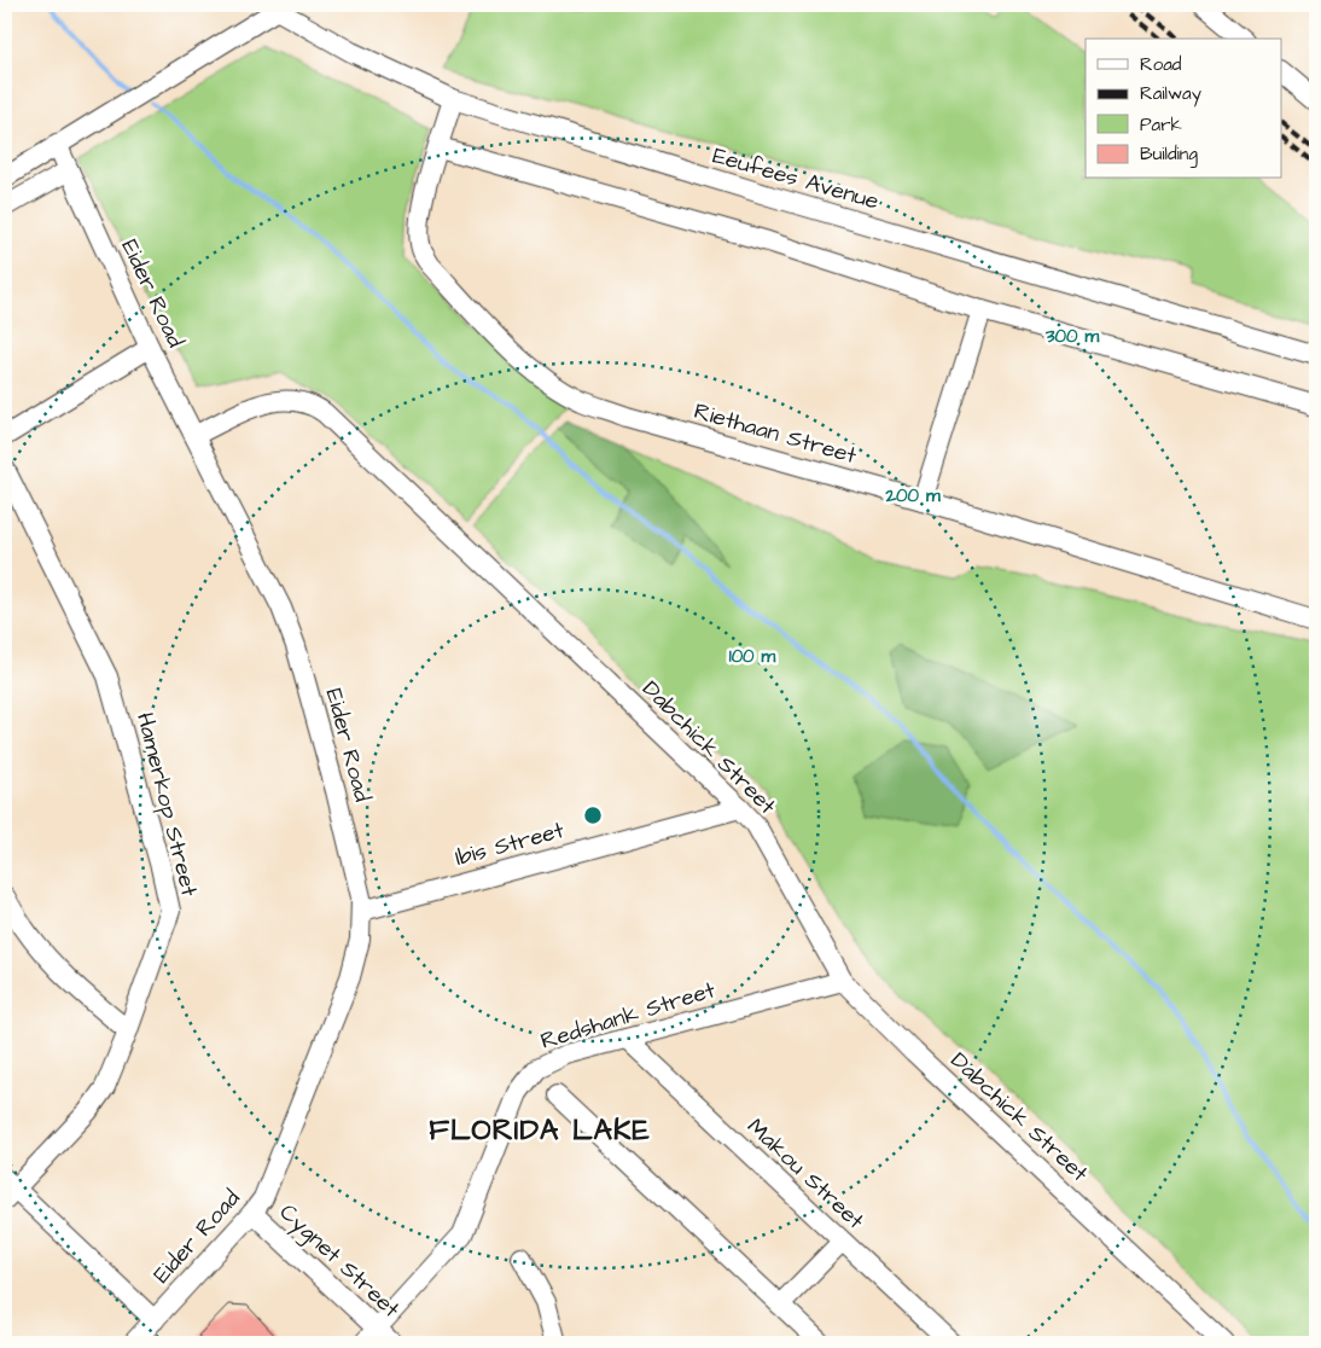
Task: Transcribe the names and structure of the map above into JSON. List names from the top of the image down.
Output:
{
  "streets": {
    "street": [
      "Eeufees Avenue",
      "Eider Road",
      "Riethaan Street",
      "Dabchick Street",
      "Hamerkop Street",
      "Ibis Street",
      "Redshank Street",
      "Makou Street",
      "Cygnet Street"
    ]
  },
  "crossings": [
    ["Eeufees Avenue", "Riethaan Street"],
    ["Eider Road", "Dabchick Street"],
    ["Eider Road", "Ibis Street"],
    ["Eider Road", "Cygnet Street"],
    ["Dabchick Street", "Ibis Street"],
    ["Dabchick Street", "Redshank Street"],
    ["Redshank Street", "Makou Street"],
    ["Redshank Street", "Cygnet Street"]
  ],
  "districts": ["FLORIDA LAKE"],
  "legend": [
    "Road",
    "Railway",
    "Park",
    "Building"
  ],
  "rings": ["300 m", "200 m", "100 m"]
}
